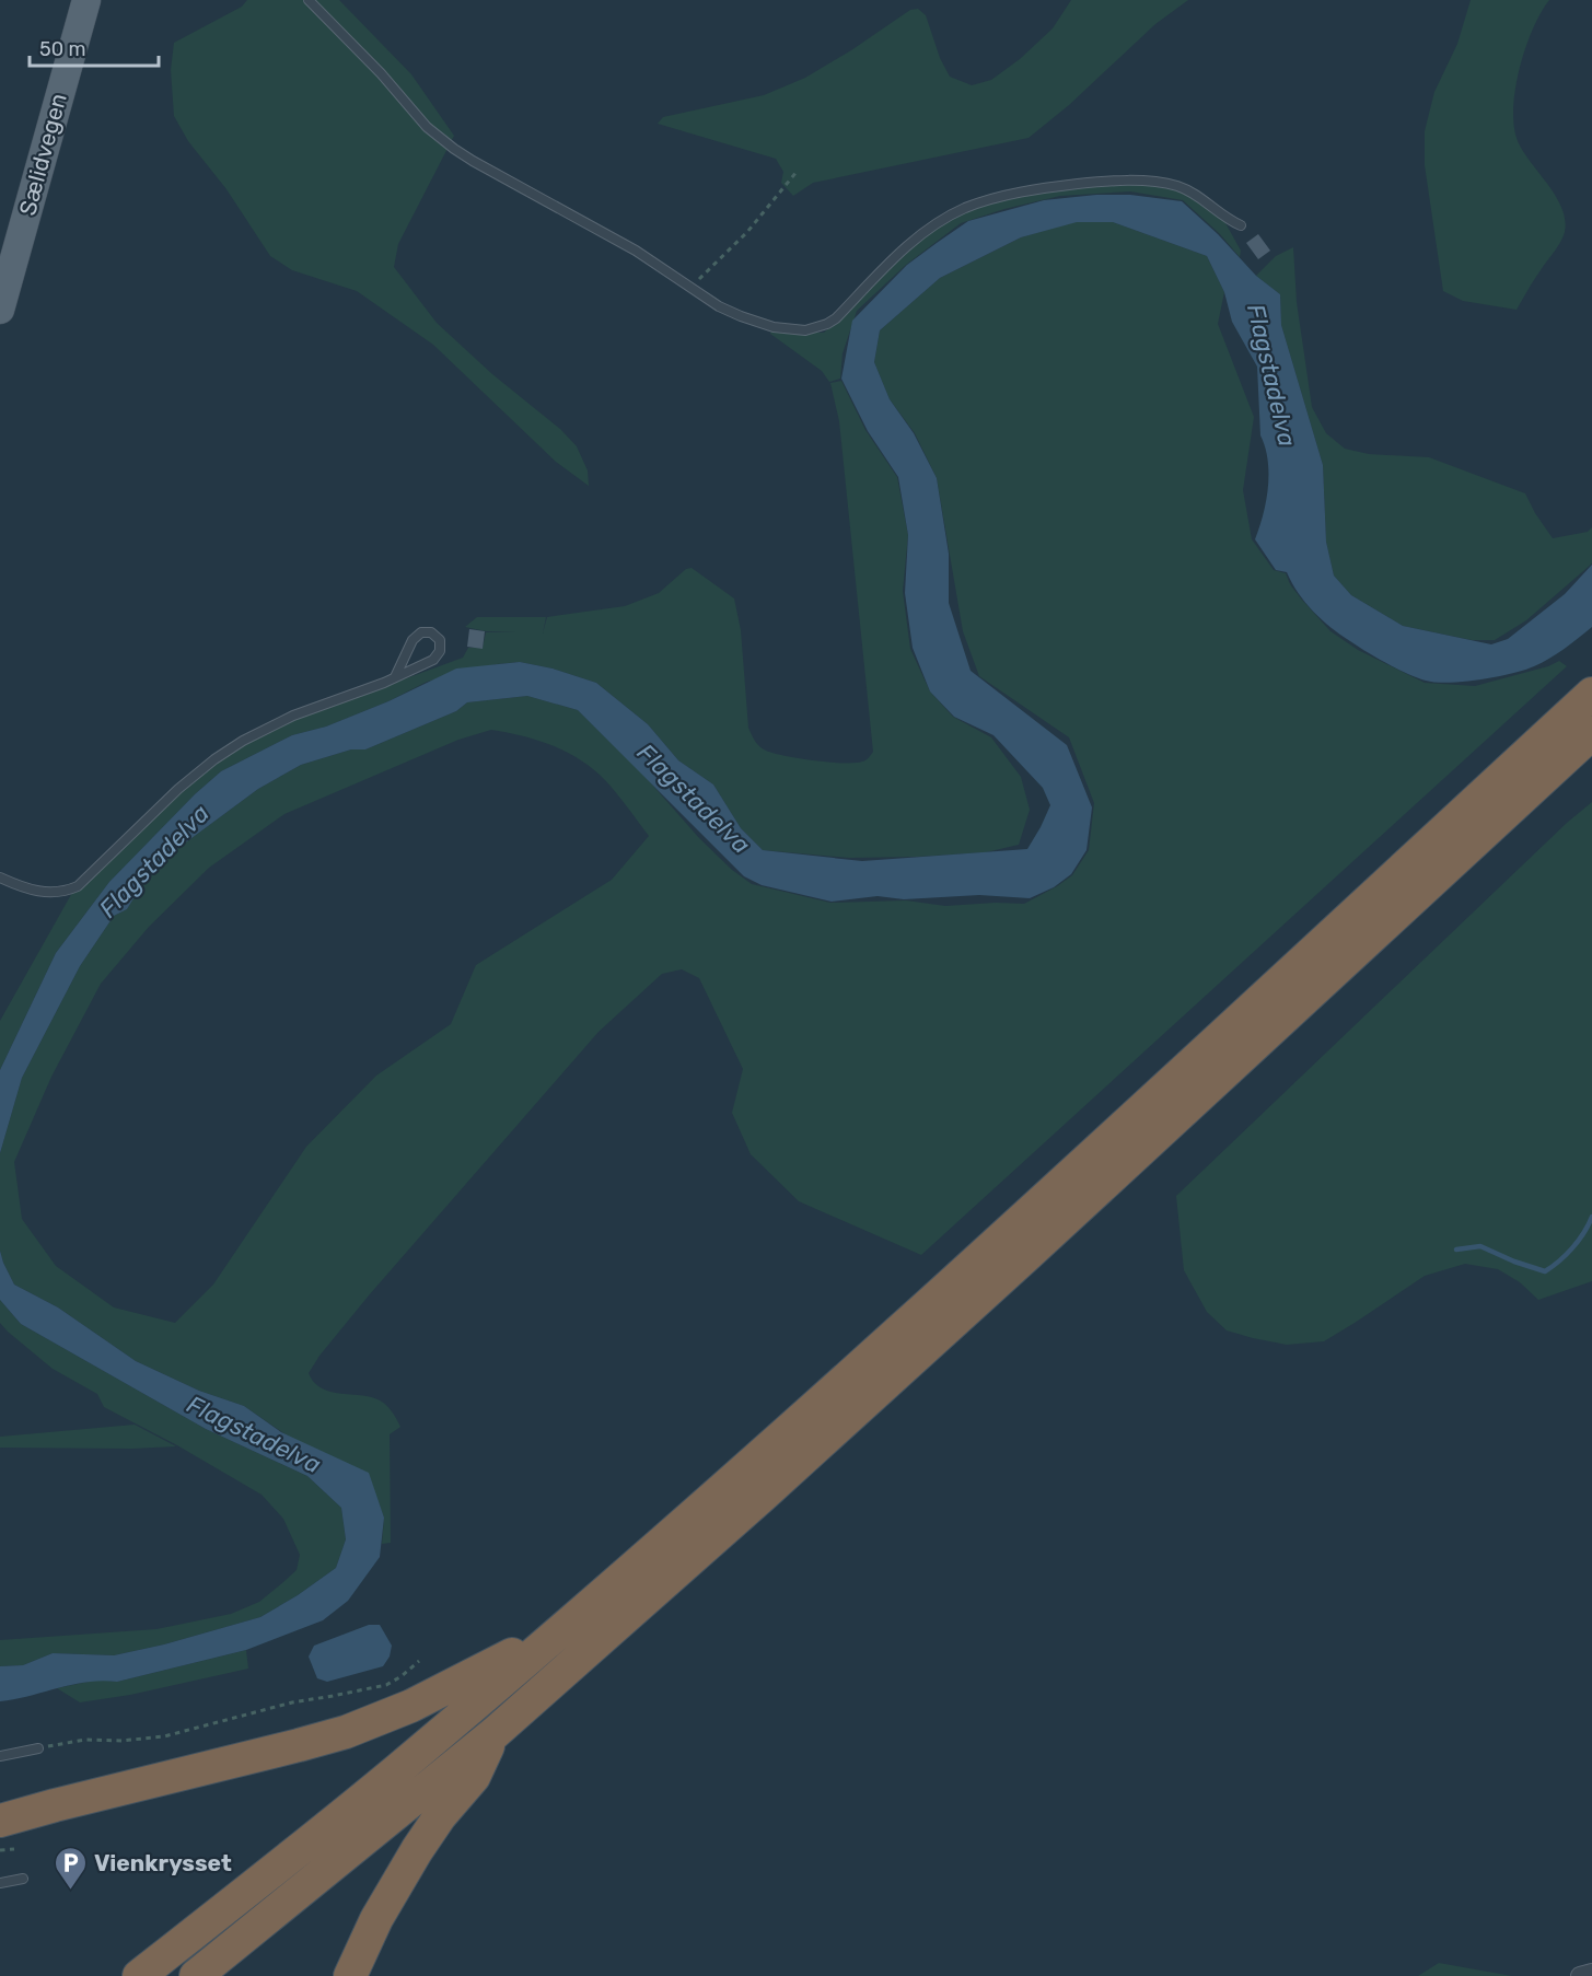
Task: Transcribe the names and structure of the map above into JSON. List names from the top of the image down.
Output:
{
  "streets": {
    "main road": ["Sælidvegen"]
  },
  "water": ["Flagstadelva"],
  "places": {
    "parking": ["Vienkrysset"]
  },
  "scale_bar": "50 m"
}
